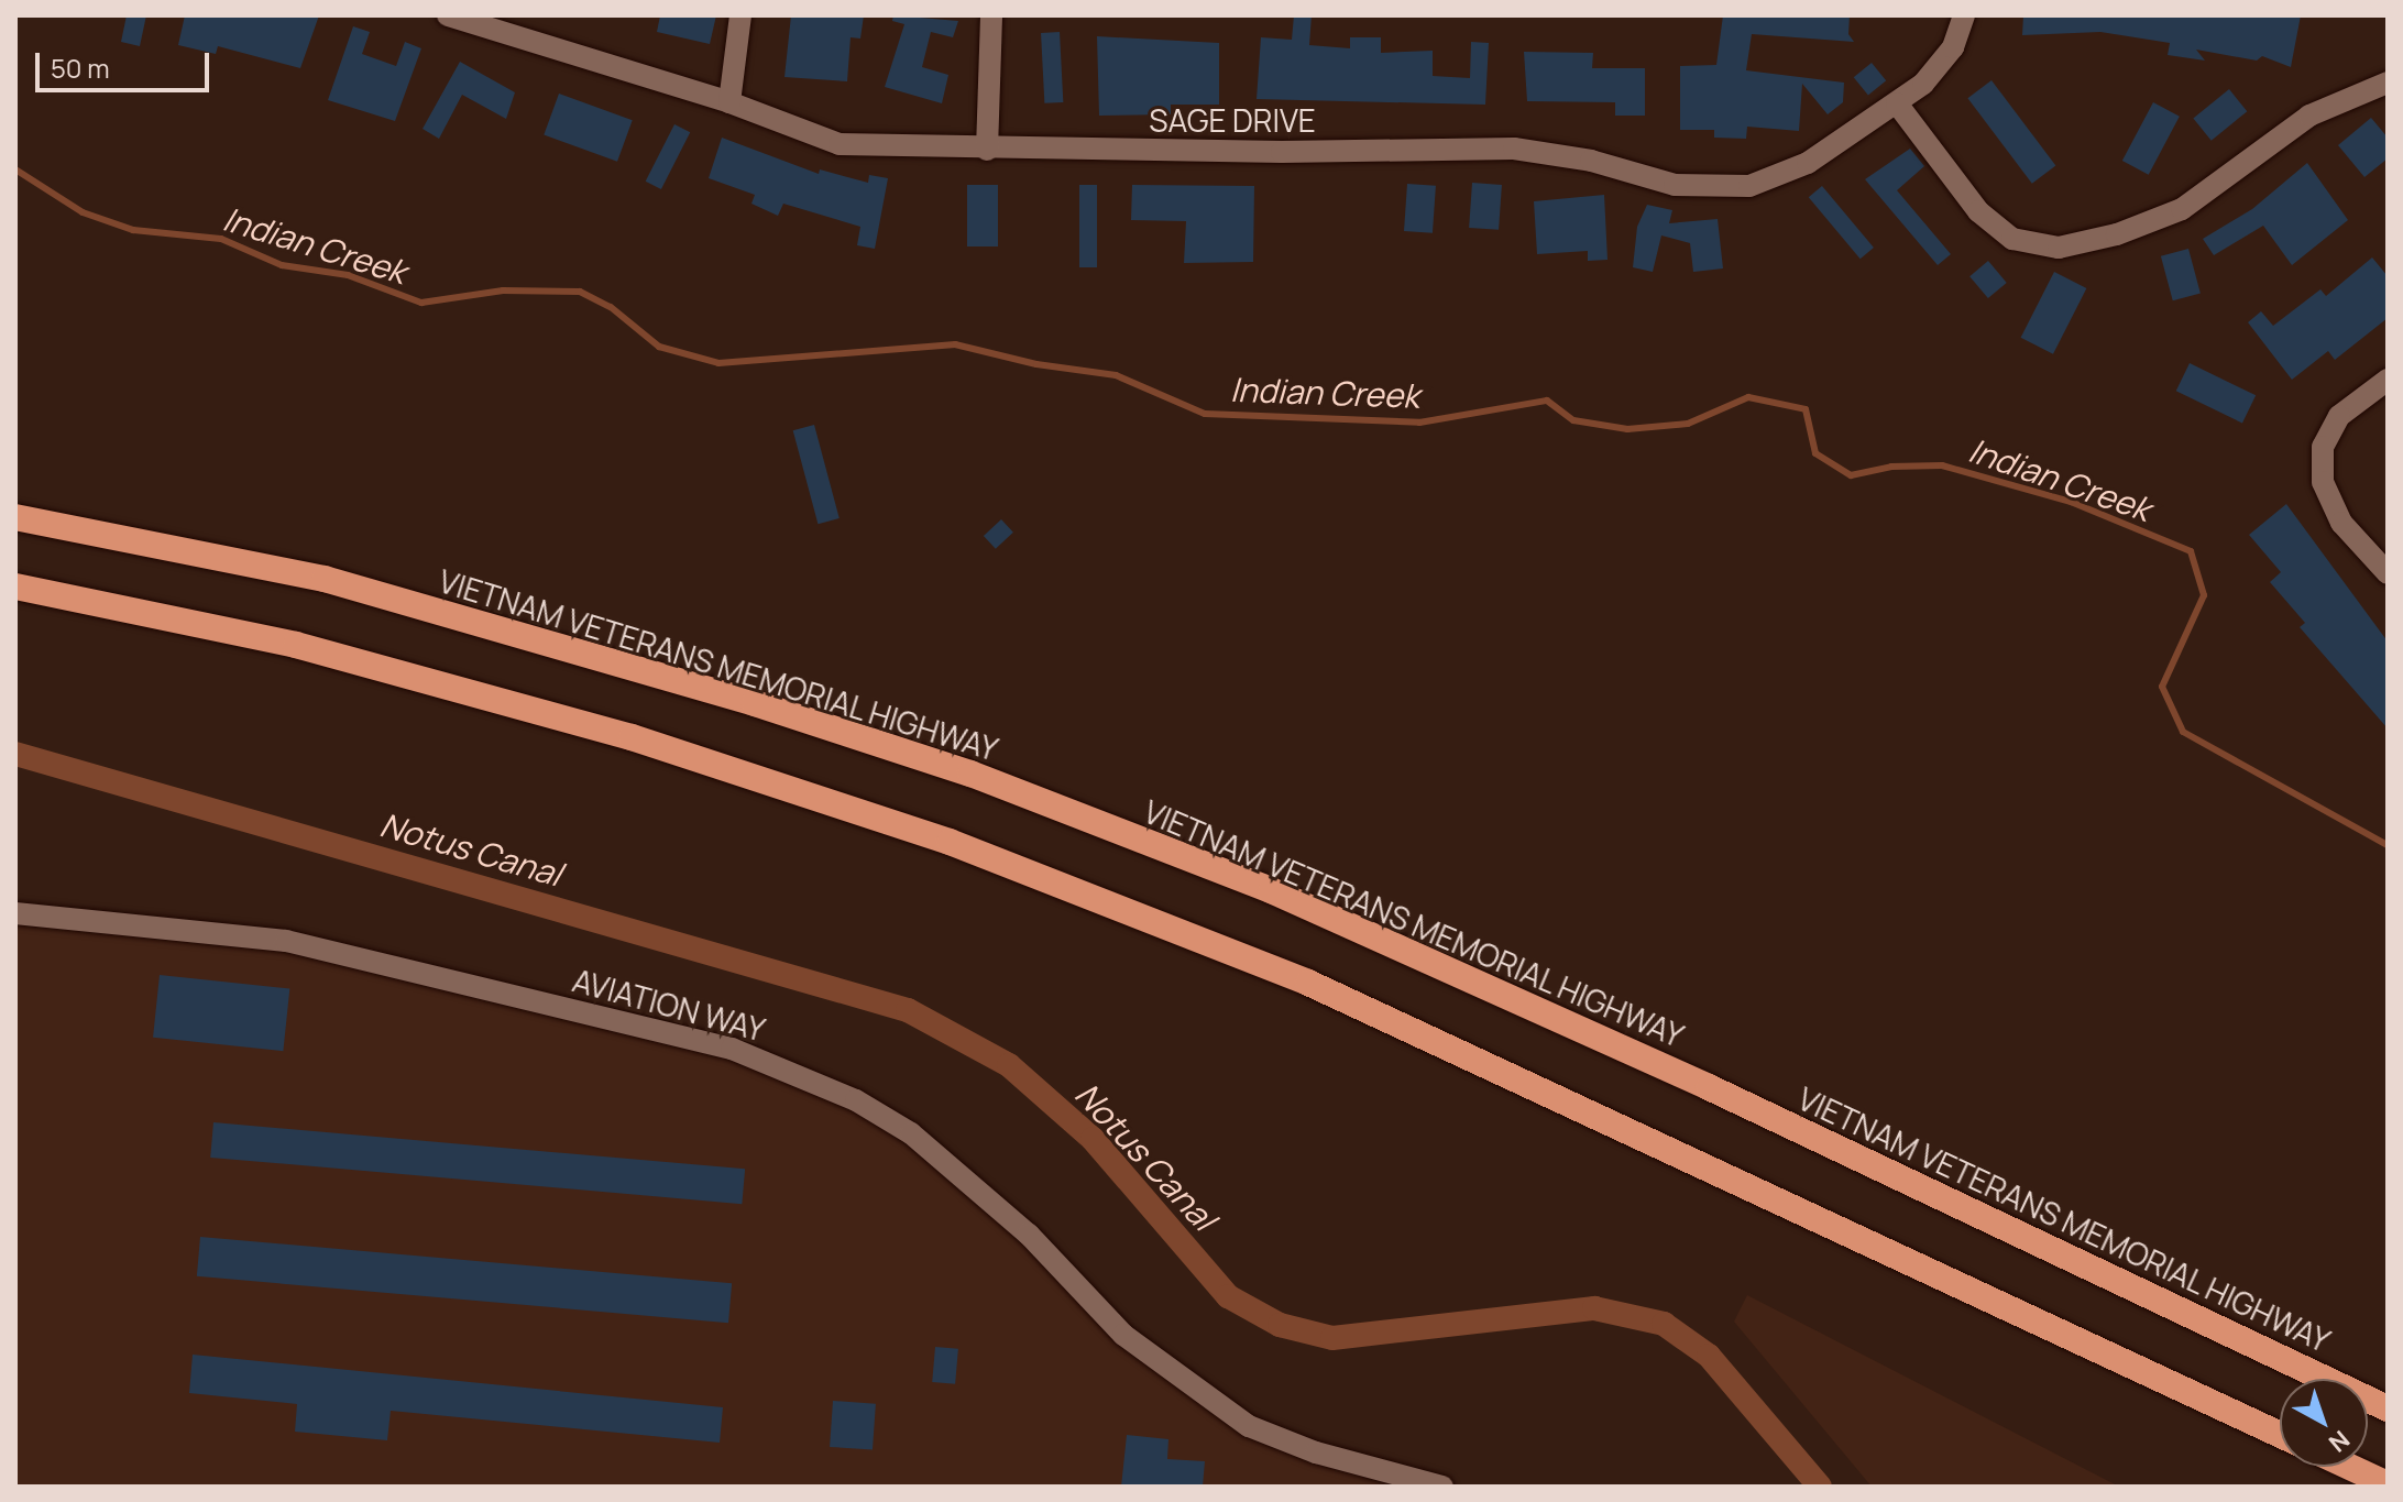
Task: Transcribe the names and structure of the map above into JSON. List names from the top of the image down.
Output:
{
  "streets": {
    "highway": ["VIETNAM VETERANS MEMORIAL HIGHWAY"],
    "street": ["SAGE DRIVE", "AVIATION WAY"]
  },
  "water": ["Indian Creek", "Notus Canal"],
  "scale_bar": "50 m",
  "north": "bottom right"
}
